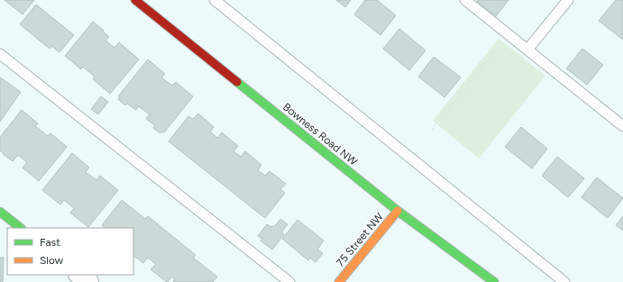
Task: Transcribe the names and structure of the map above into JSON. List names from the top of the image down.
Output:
{
  "streets": {
    "street": ["Bowness Road NW", "75 Street NW"]
  },
  "crossings": [
    ["Bowness Road NW", "75 Street NW"]
  ],
  "legend": ["Fast", "Slow"]
}
